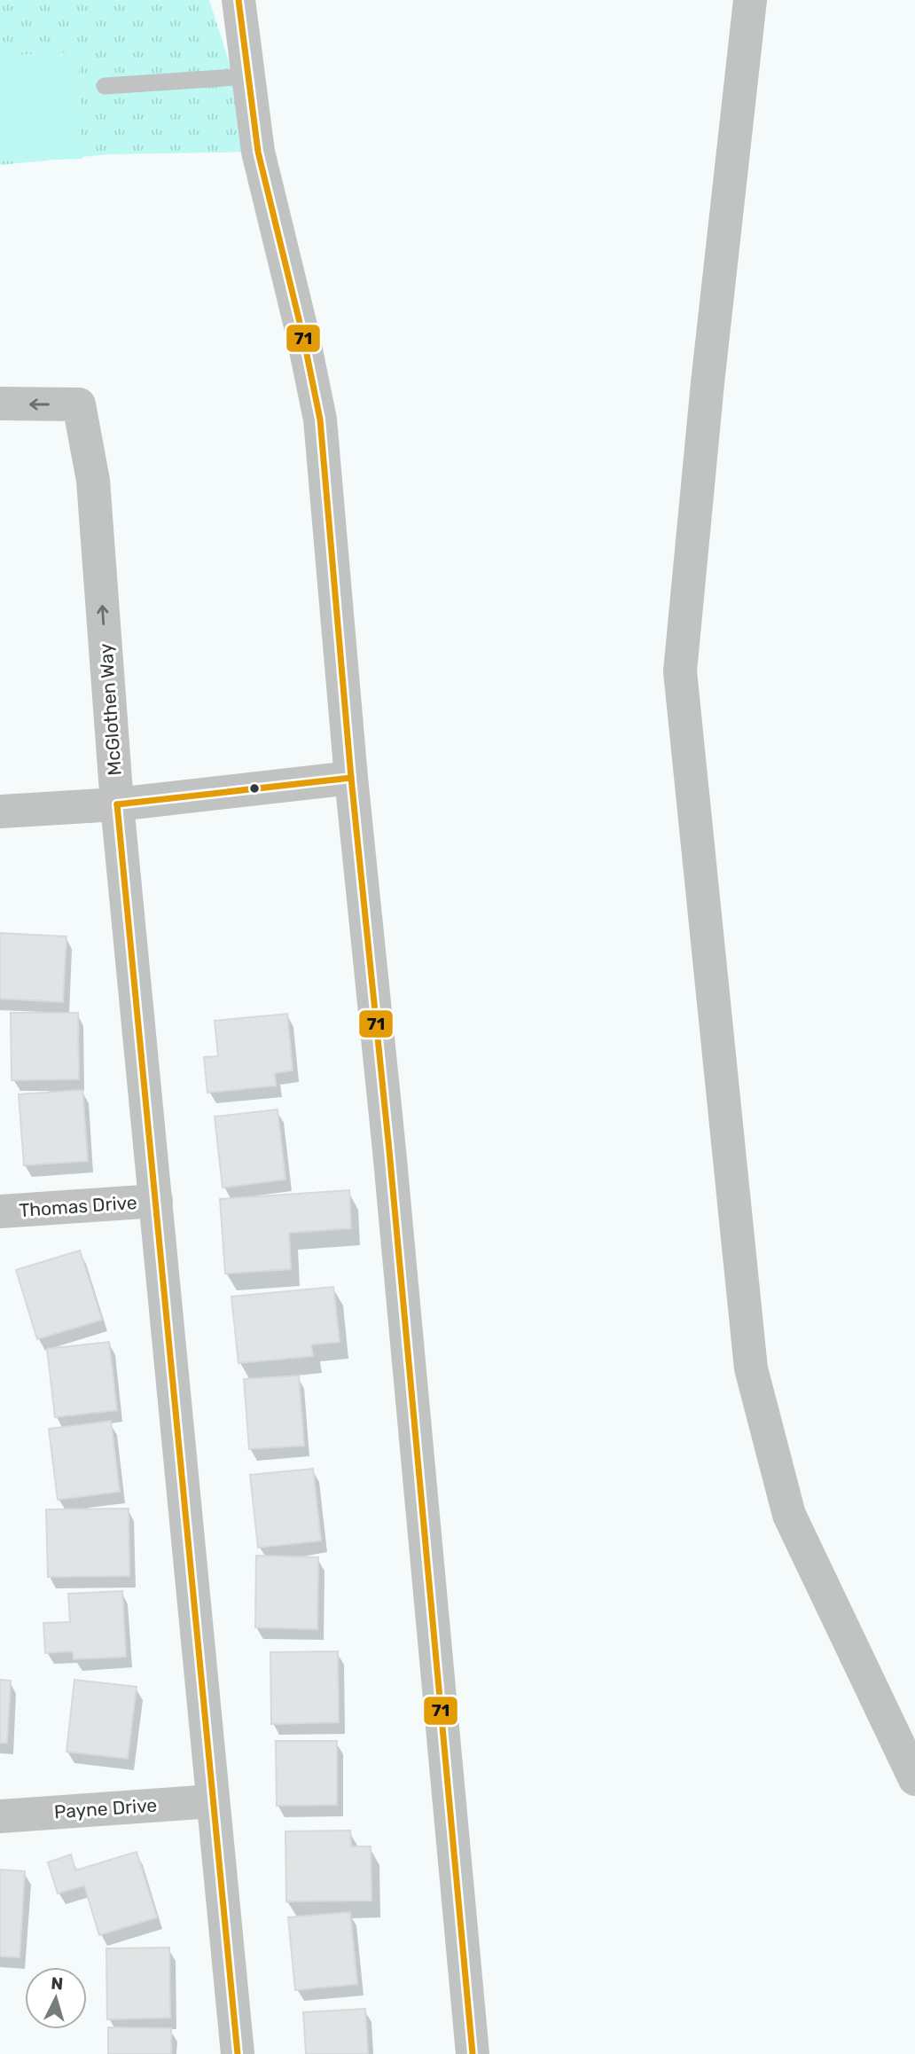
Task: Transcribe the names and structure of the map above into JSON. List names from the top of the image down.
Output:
{
  "streets": {
    "street": ["McGlothen Way", "Thomas Drive", "Payne Drive"]
  },
  "crossings": [
    ["McGlothen Way", "Thomas Drive"],
    ["McGlothen Way", "Payne Drive"]
  ],
  "lines": ["transit line 71"],
  "north": "top"
}
